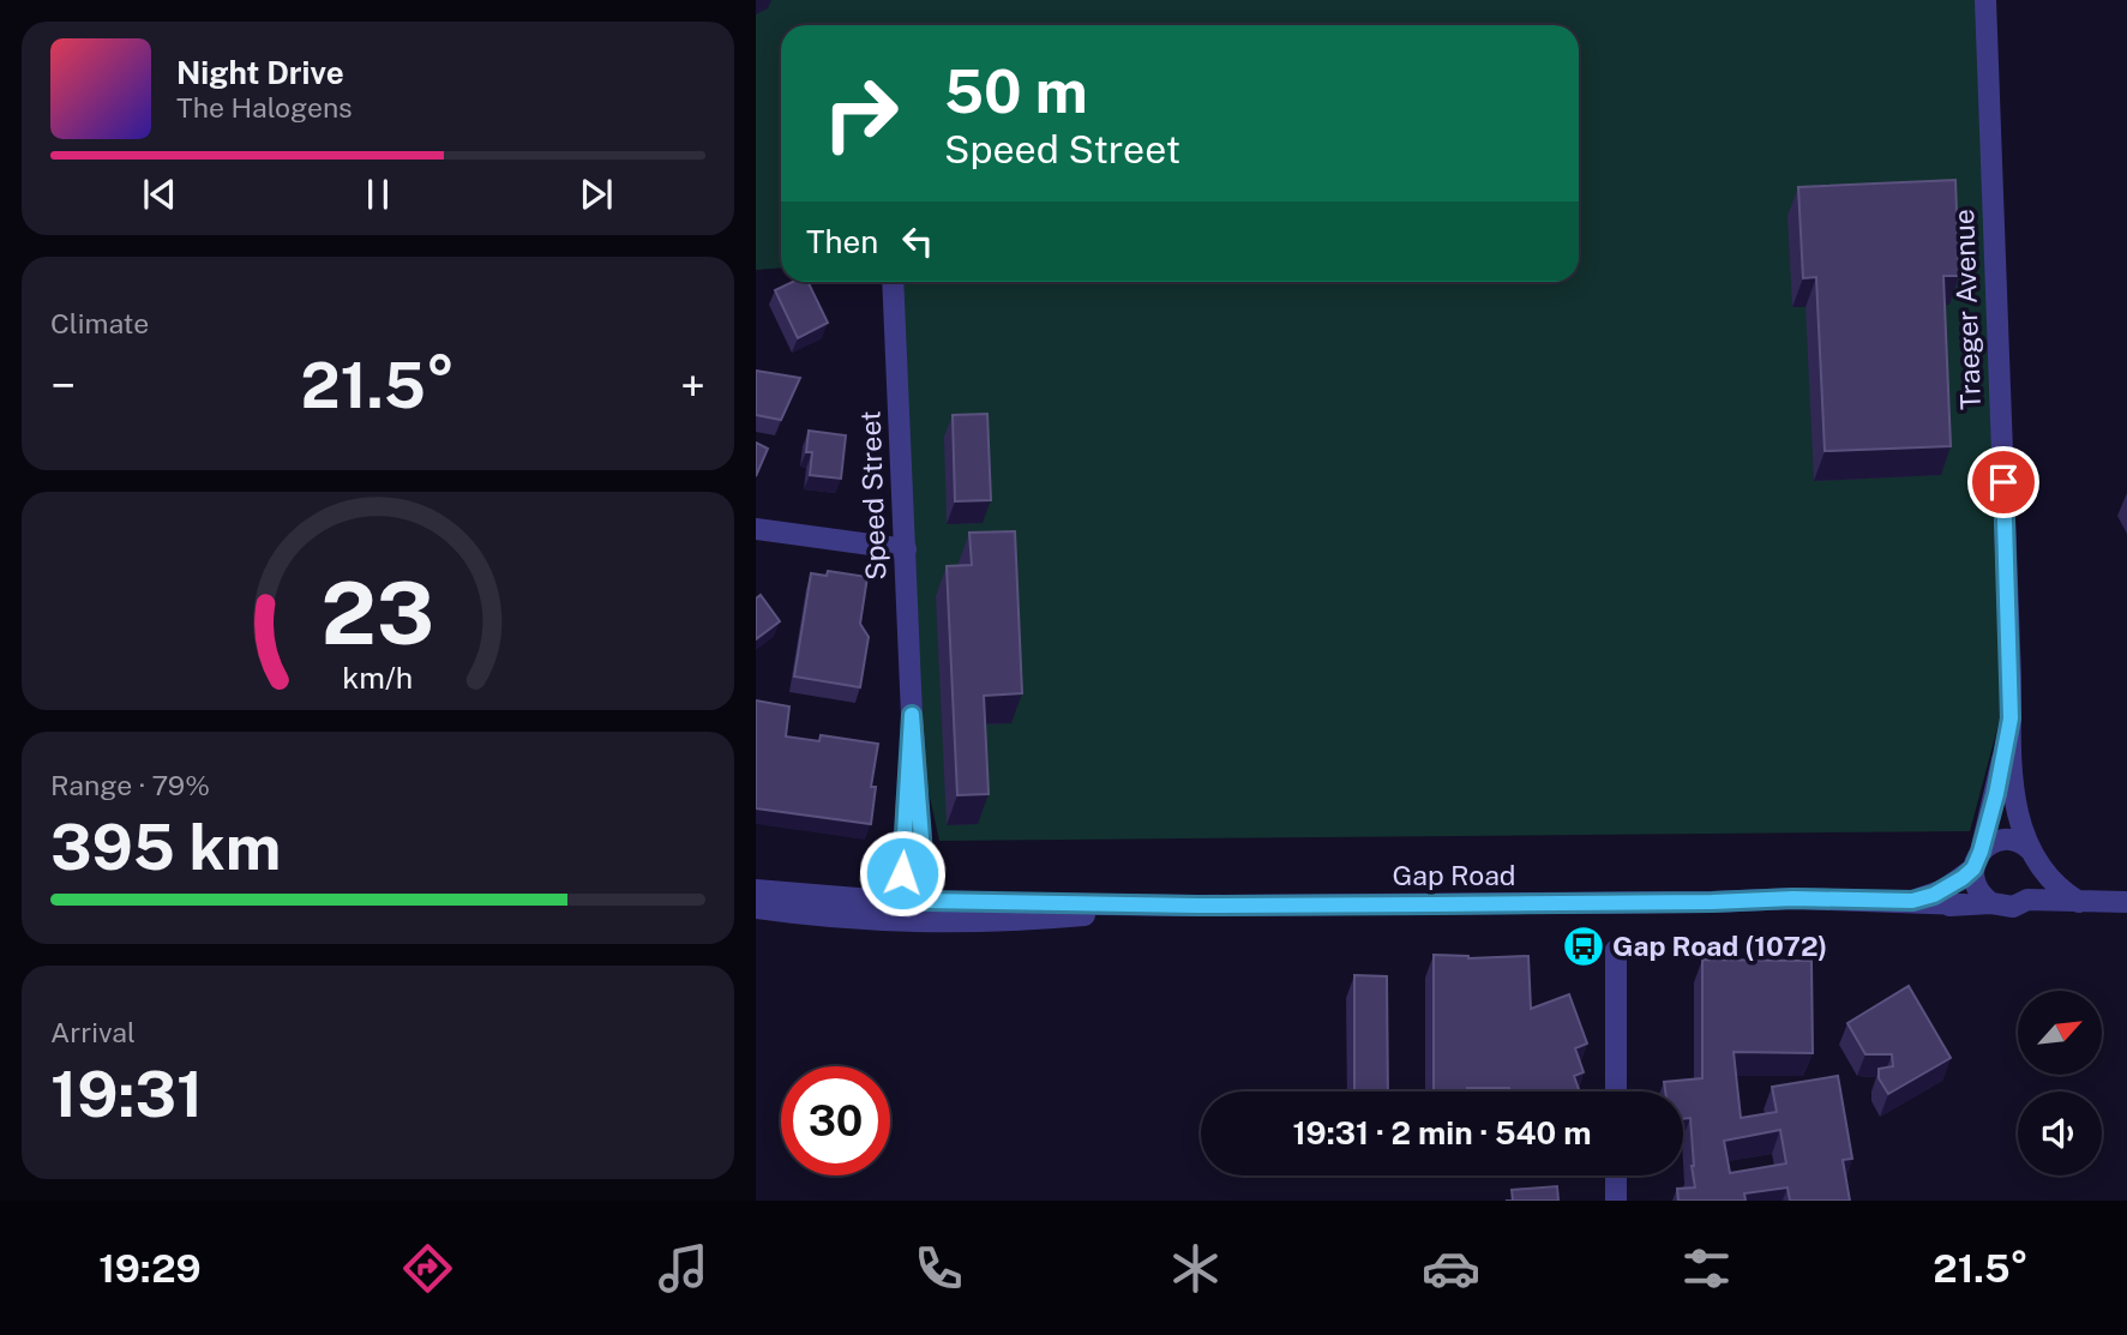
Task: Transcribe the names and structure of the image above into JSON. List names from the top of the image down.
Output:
{
  "streets": {
    "street": ["Traeger Avenue", "Speed Street", "Gap Road"]
  },
  "crossings": [
    ["Traeger Avenue", "Gap Road"],
    ["Speed Street", "Gap Road"]
  ],
  "places": {
    "bus stop": ["Gap Road (1072)"]
  },
  "north": "top right",
  "page": {
    "turn": ["50 m", "Speed Street"],
    "song": ["Night Drive", "The Halogens"],
    "then": "Then",
    "tile": [
      "Climate",
      ["Range · 79%", "395 km"],
      ["Arrival", "19:31"]
    ],
    "heat": ["−", "21.5°", "+"],
    "limit": "30",
    "trip": "19:31 · 2 min · 540 m",
    "tabs": ["19:29", "21.5°"],
    "gauge": ["23", "km/h"]
  }
}
